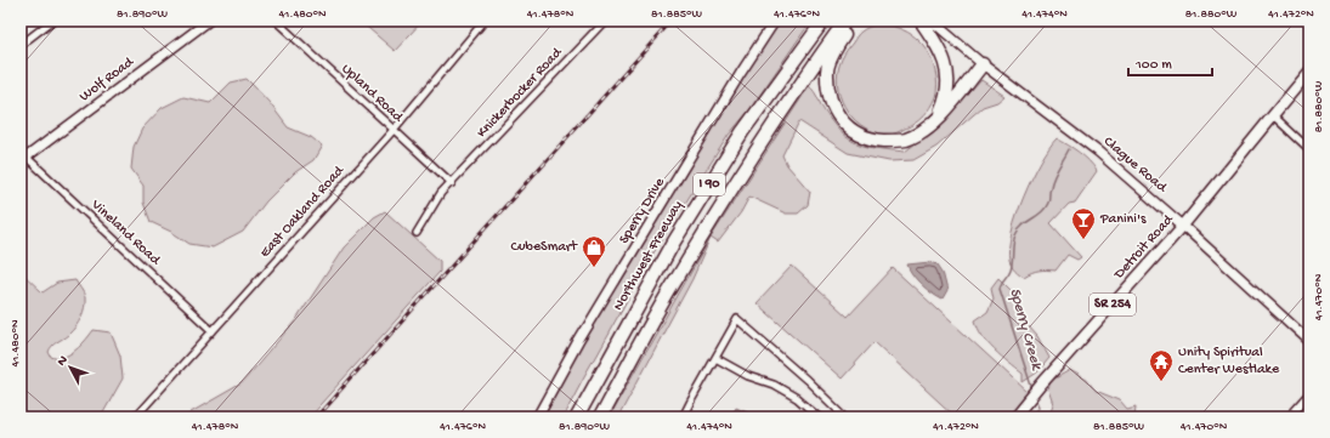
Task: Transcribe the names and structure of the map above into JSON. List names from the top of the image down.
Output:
{
  "streets": {
    "highway": ["I 90", "Northwest Freeway"],
    "main road": ["Detroit Road", "SR 254"],
    "street": [
      "Wolf Road",
      "Upland Road",
      "Knickerbocker Road",
      "Clague Road",
      "Sperry Drive",
      "East Oakland Road",
      "Vineland Road"
    ]
  },
  "crossings": [
    ["Wolf Road", "Vineland Road"],
    ["Upland Road", "Knickerbocker Road"],
    ["Upland Road", "East Oakland Road"],
    ["Clague Road", "Detroit Road"],
    ["East Oakland Road", "Vineland Road"]
  ],
  "water": ["Sperry Creek"],
  "places": {
    "bar": ["Panini's"],
    "shop": ["CubeSmart"],
    "temple": ["Unity Spiritual Center Westlake"]
  },
  "scale_bar": "100 m",
  "north": "top left",
  "coordinates": [
    "81.890°W",
    "41.480°N",
    "41.478°N",
    "81.885°W",
    "41.476°N",
    "41.474°N",
    "81.880°W",
    "41.472°N",
    "41.470°N"
  ]
}
